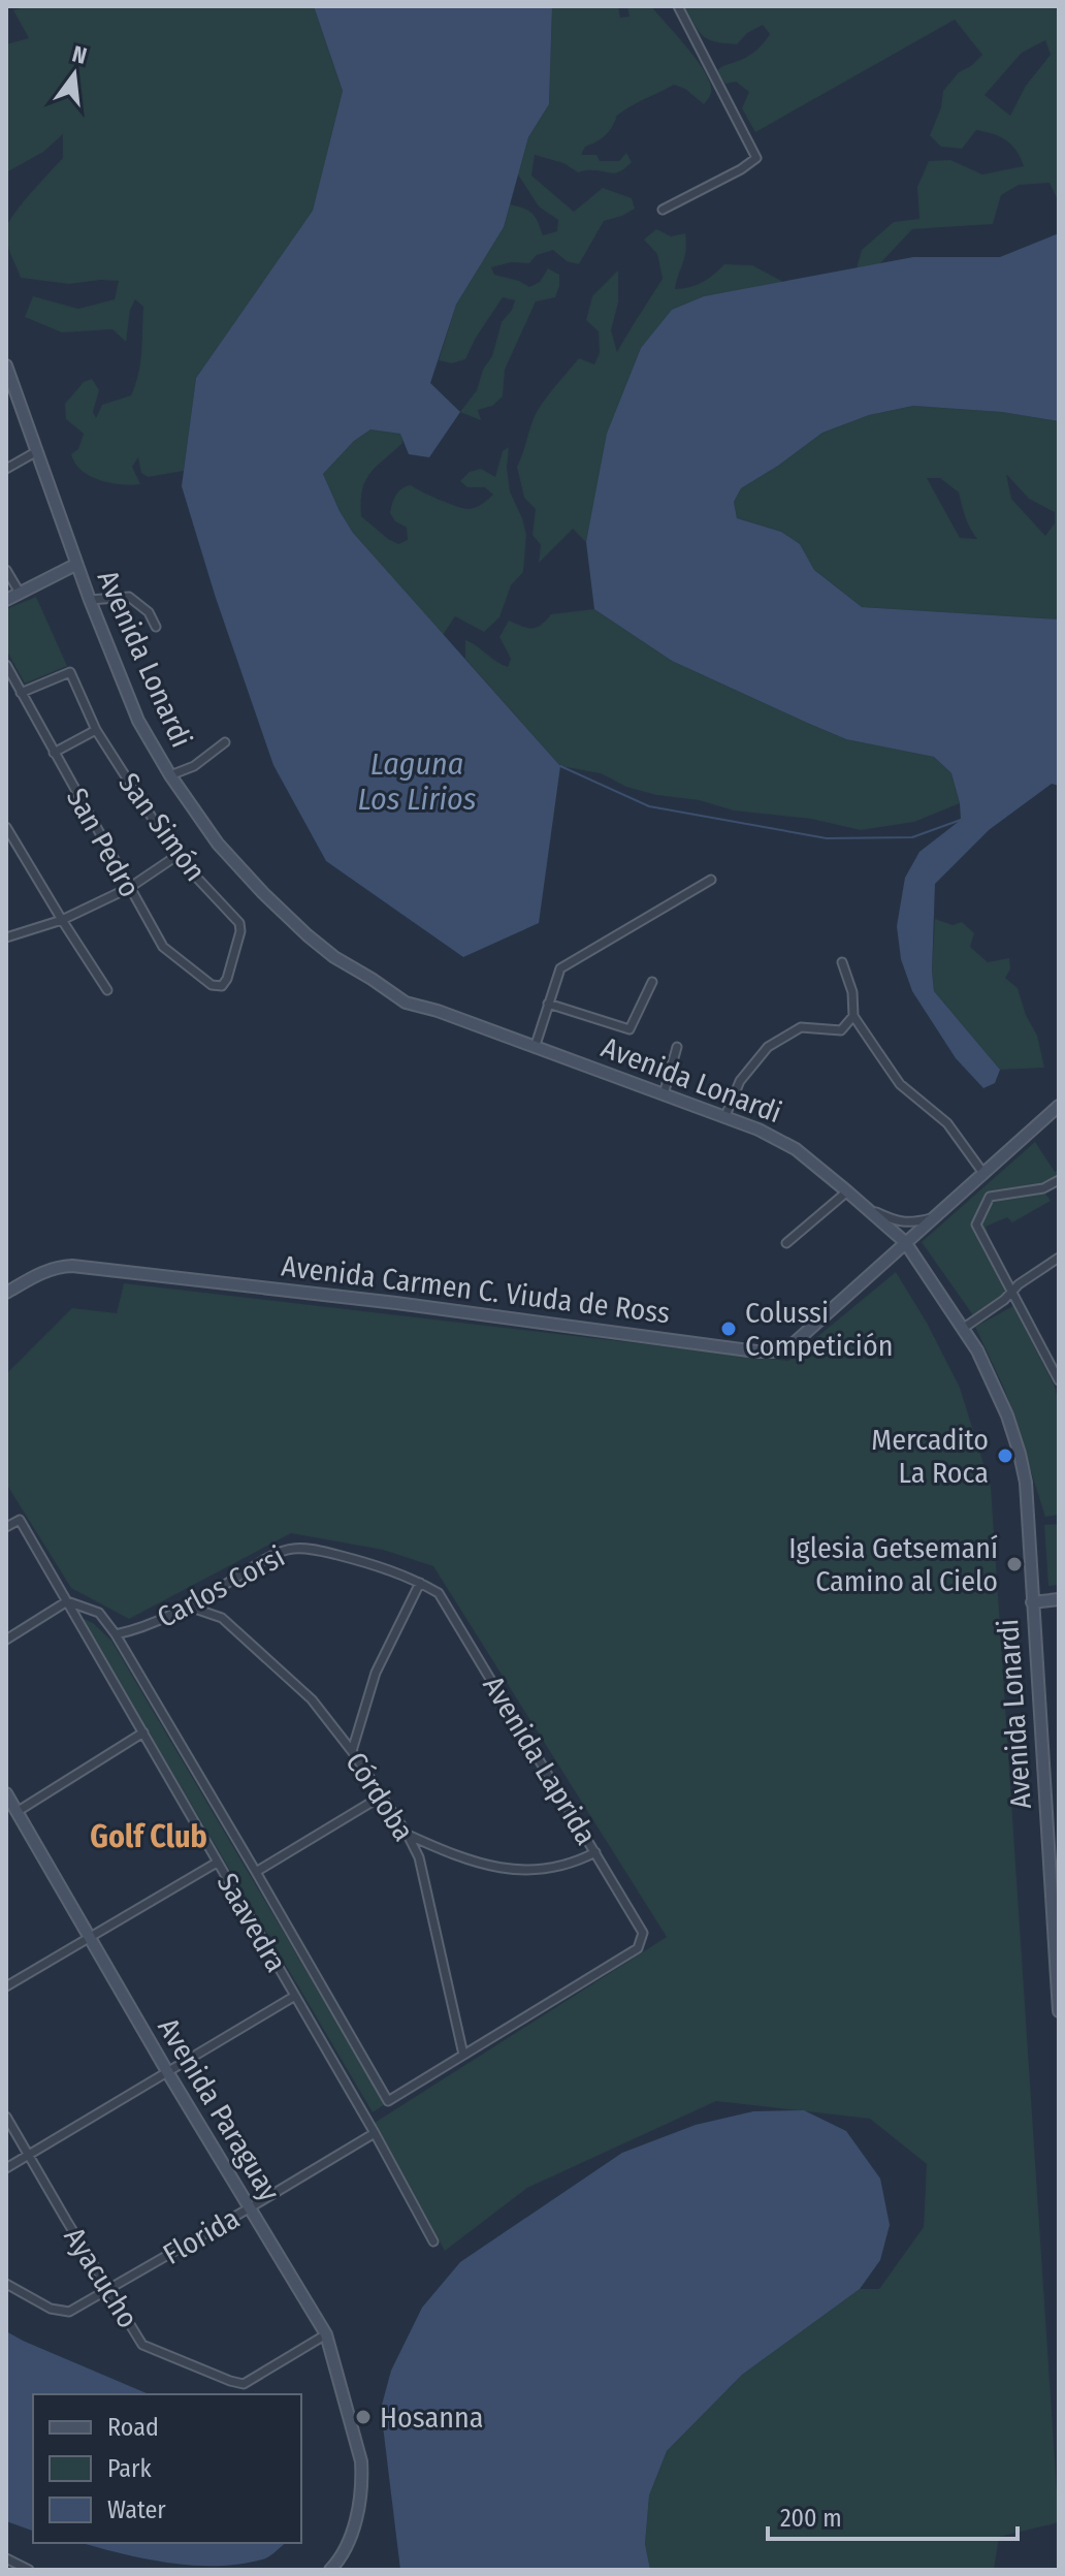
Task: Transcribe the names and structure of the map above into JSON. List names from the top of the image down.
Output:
{
  "streets": {
    "street": [
      "Avenida Lonardi",
      "San Simón",
      "San Pedro",
      "Avenida Carmen C. Viuda de Ross",
      "Carlos Corsi",
      "Avenida Laprida",
      "Córdoba",
      "Saavedra",
      "Avenida Paraguay",
      "Florida",
      "Ayacucho"
    ]
  },
  "crossings": [
    ["Avenida Lonardi", "Avenida Carmen C. Viuda de Ross"],
    ["San Simón", "San Pedro"],
    ["Carlos Corsi", "Avenida Laprida"],
    ["Carlos Corsi", "Córdoba"],
    ["Carlos Corsi", "Saavedra"],
    ["Avenida Laprida", "Córdoba"],
    ["Avenida Laprida", "Saavedra"],
    ["Córdoba", "Saavedra"],
    ["Saavedra", "Florida"],
    ["Avenida Paraguay", "Florida"],
    ["Avenida Paraguay", "Ayacucho"],
    ["Florida", "Ayacucho"]
  ],
  "districts": ["Golf Club"],
  "water": ["Laguna Los Lirios"],
  "places": [
    "Colussi Competición",
    "Mercadito La Roca",
    "Iglesia Getsemaní Camino al Cielo",
    "Hosanna"
  ],
  "legend": ["Road", "Park", "Water"],
  "scale_bar": "200 m",
  "north": "top"
}
